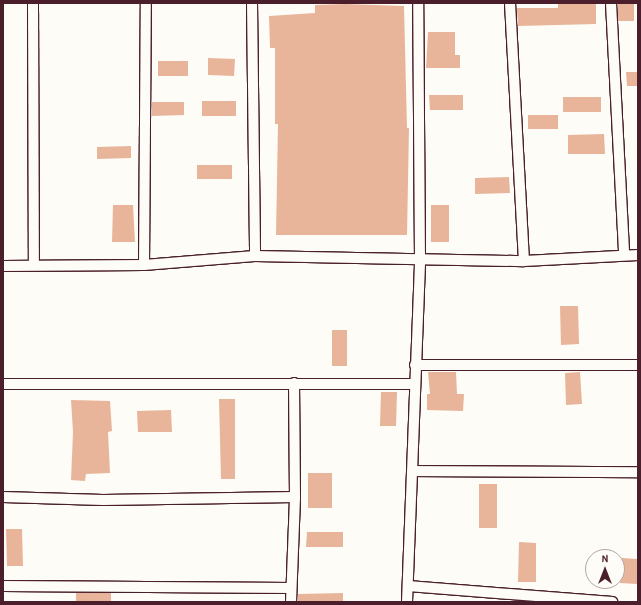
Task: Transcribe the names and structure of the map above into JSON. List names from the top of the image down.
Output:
{
  "north": "top"
}
